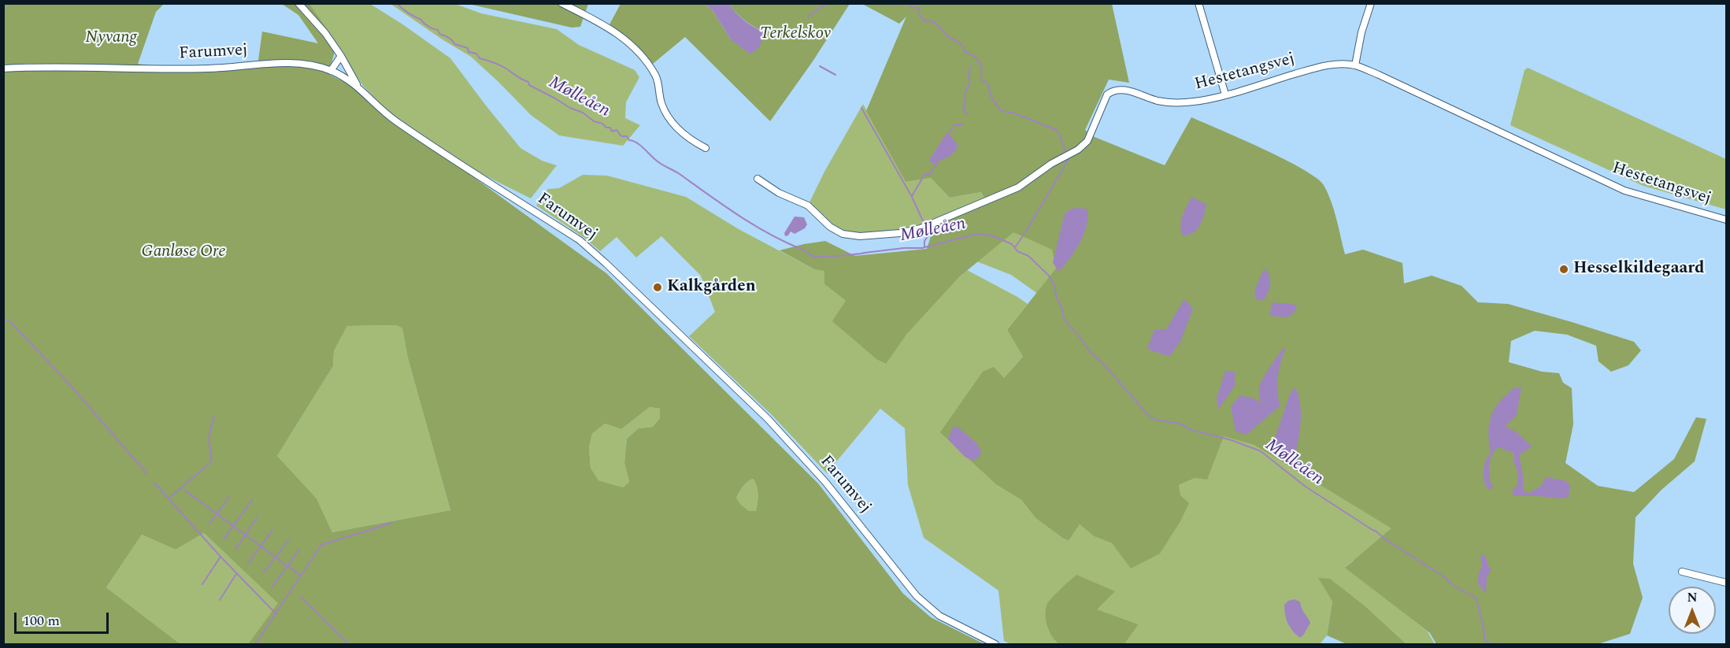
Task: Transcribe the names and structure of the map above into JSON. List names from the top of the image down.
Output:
{
  "streets": {
    "street": ["Farumvej", "Hestetangsvej"]
  },
  "water": ["Mølleåen"],
  "parks": ["Terkelskov", "Nyvang", "Ganløse Ore"],
  "places": ["Hesselkildegaard", "Kalkgården"],
  "scale_bar": "100 m",
  "north": "top"
}
